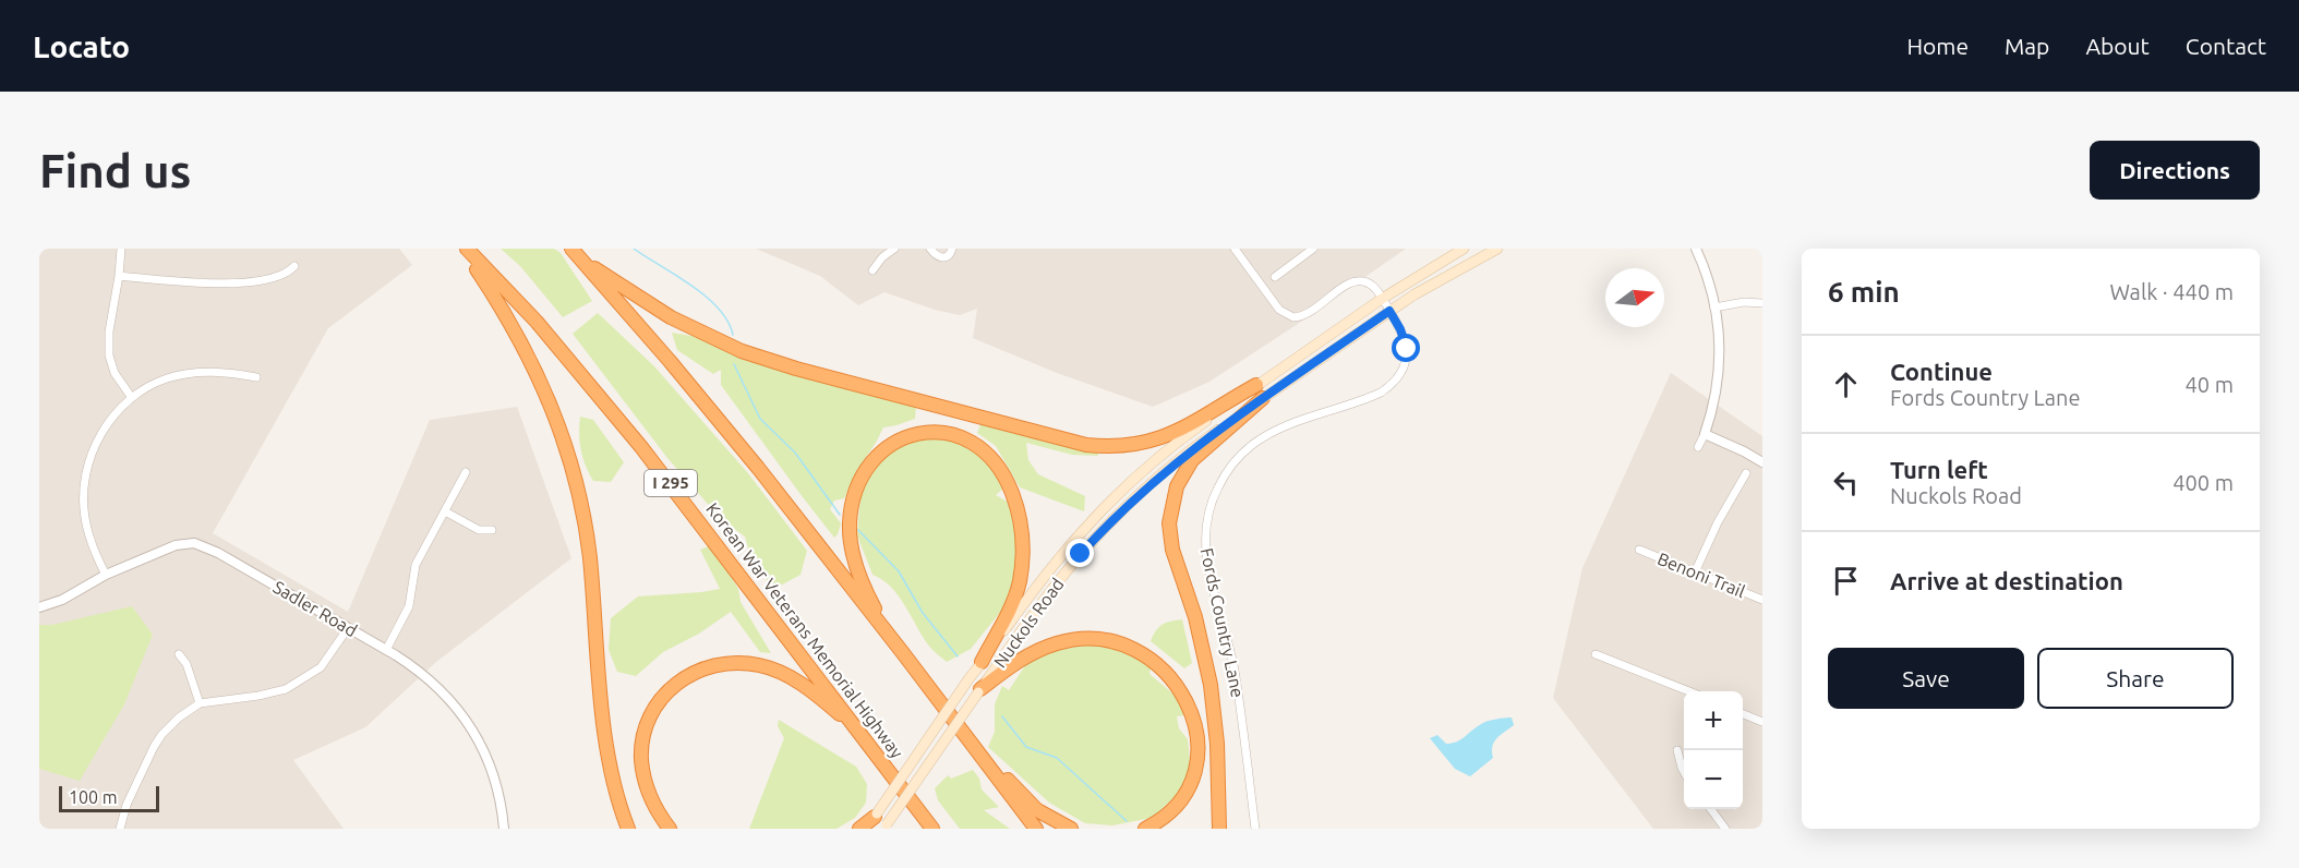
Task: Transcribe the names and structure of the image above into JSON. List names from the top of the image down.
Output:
{
  "streets": {
    "highway": ["I 295", "Korean War Veterans Memorial Highway"],
    "main road": ["Nuckols Road"],
    "street": ["Benoni Trail", "Sadler Road", "Fords Country Lane"]
  },
  "crossings": [
    ["Nuckols Road", "Fords Country Lane"]
  ],
  "scale_bar": "100 m",
  "north": "right",
  "page": {
    "header": "Locato",
    "nav": [
      "Home",
      "Map",
      "About",
      "Contact"
    ],
    "buttons": [
      "Directions",
      ["Save", "Share"]
    ],
    "title": "Find us",
    "heading": ["6 min", "Walk · 440 m"],
    "list": [
      ["Continue", "Fords Country Lane", "40 m"],
      ["Turn left", "Nuckols Road", "400 m"],
      "Arrive at destination"
    ],
    "map_buttons": ["+", "−"],
    "scale": "100 m"
  }
}
